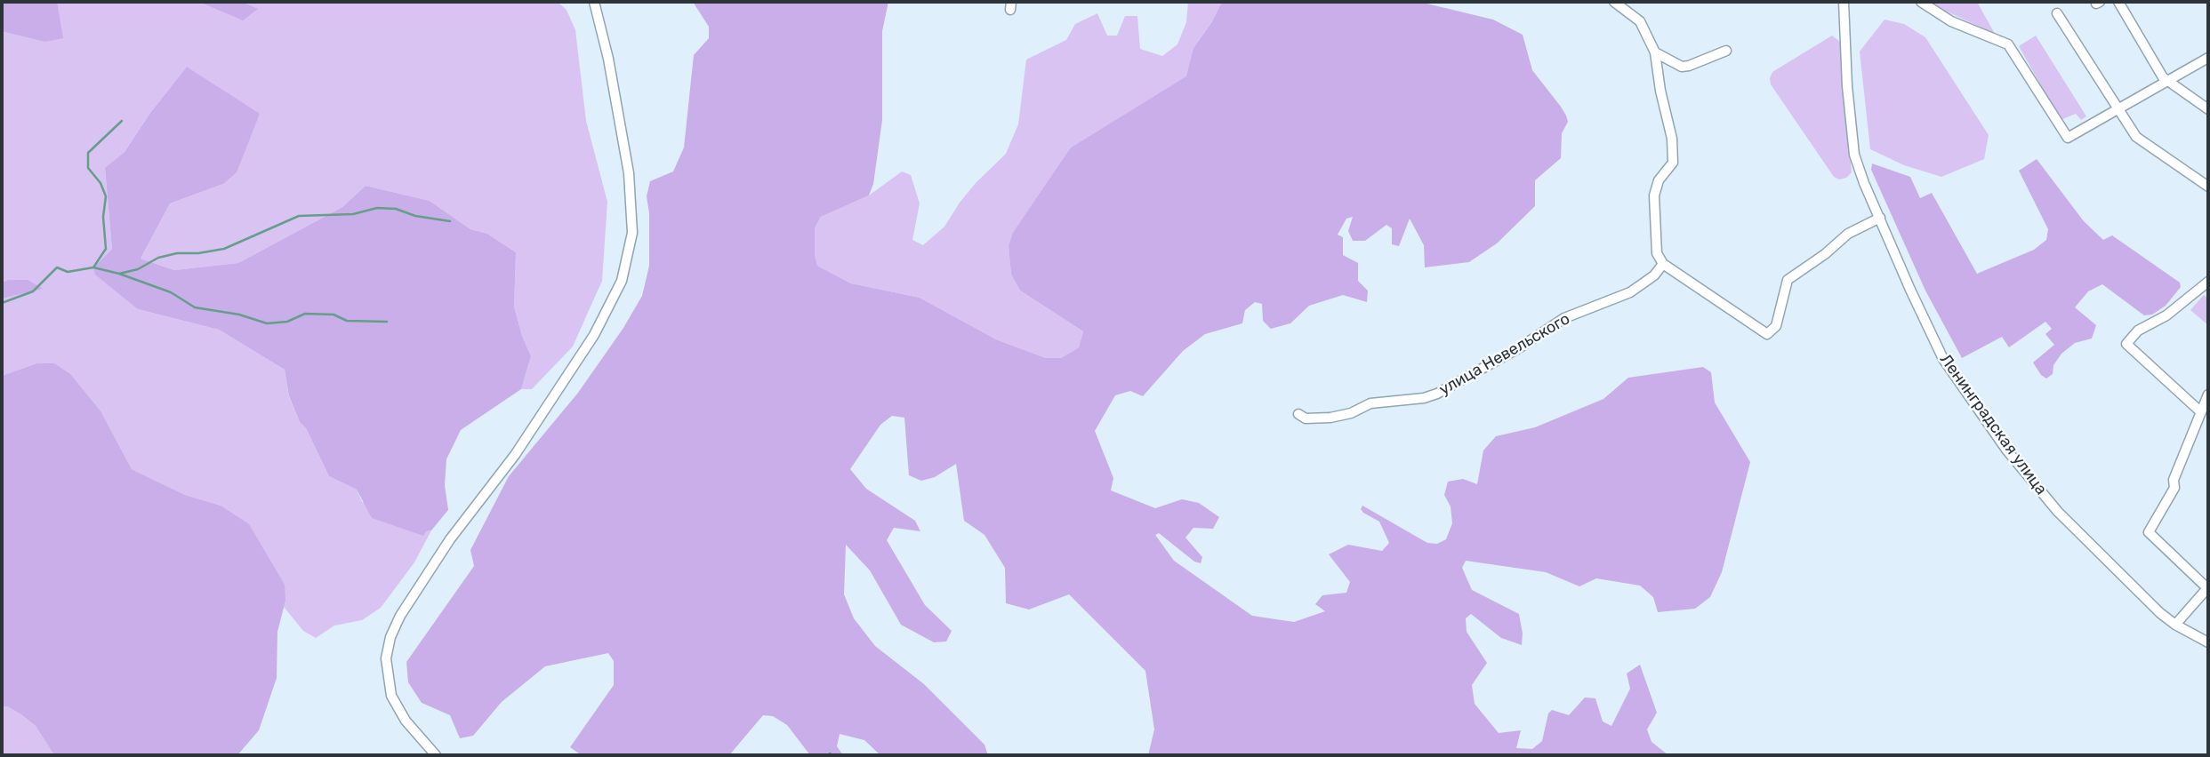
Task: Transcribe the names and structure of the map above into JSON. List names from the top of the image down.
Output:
{
  "streets": {
    "street": ["улица Невельского", "Ленинградская улица"]
  }
}
